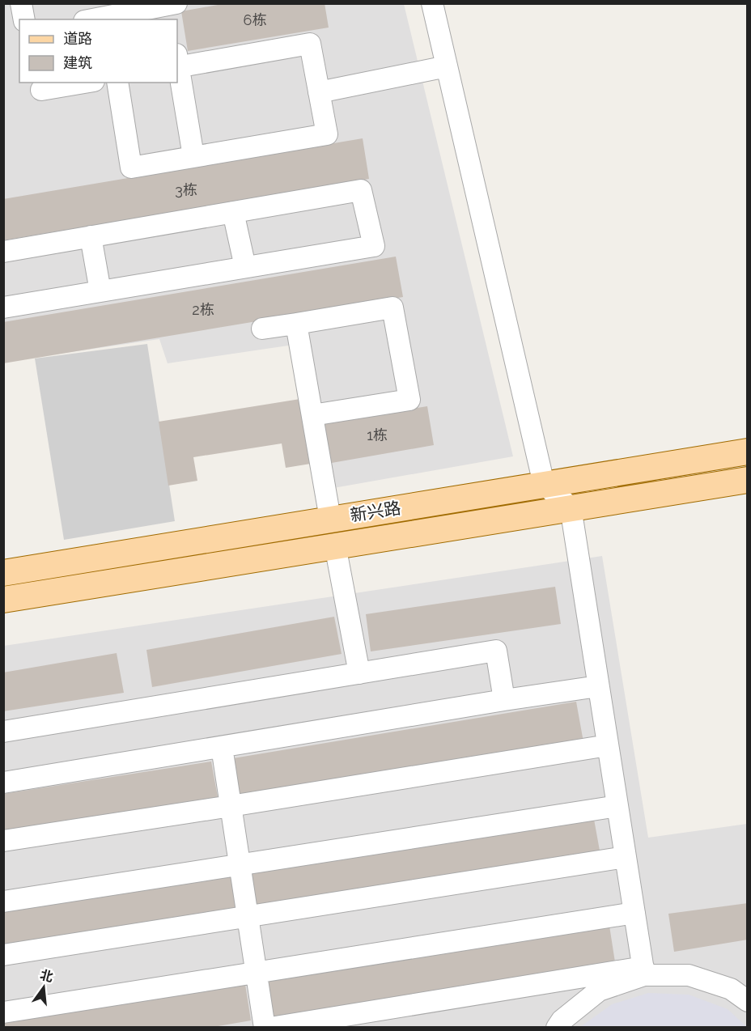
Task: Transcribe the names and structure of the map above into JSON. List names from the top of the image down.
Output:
{
  "streets": {
    "main road": ["新兴路"]
  },
  "house_numbers": [
    "6栋",
    "3栋",
    "2栋",
    "1栋"
  ],
  "legend": ["道路", "建筑"],
  "north": "top"
}
